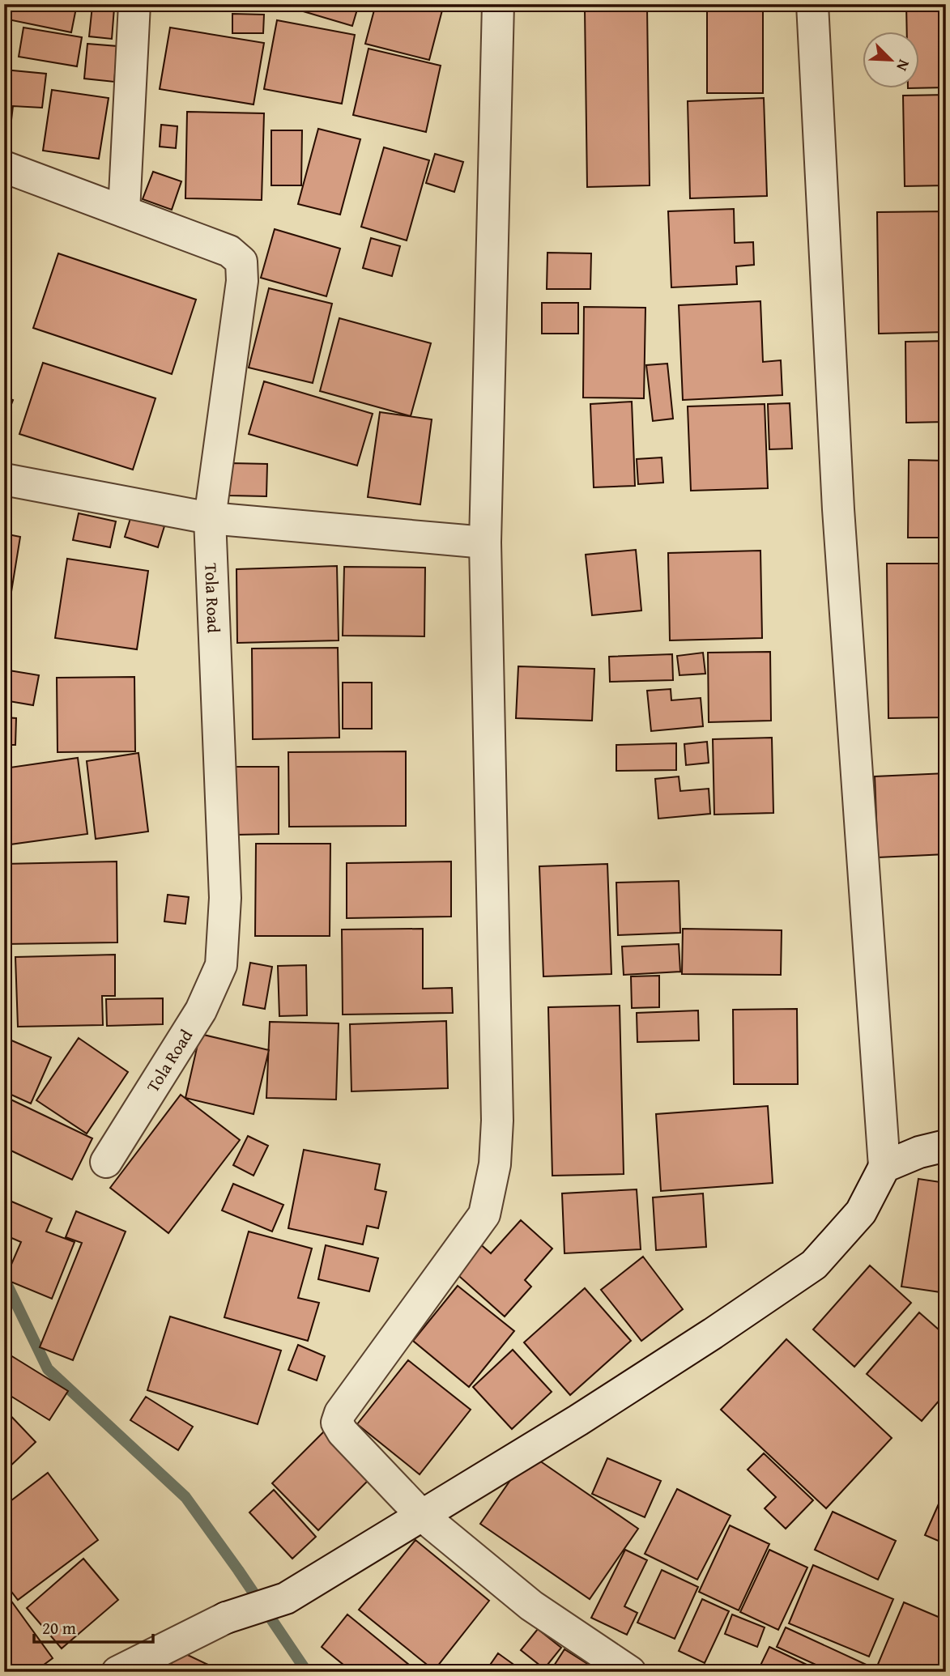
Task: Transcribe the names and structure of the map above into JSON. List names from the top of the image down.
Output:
{
  "streets": {
    "street": ["Tola Road"]
  },
  "scale_bar": "20 m",
  "north": "bottom right"
}
